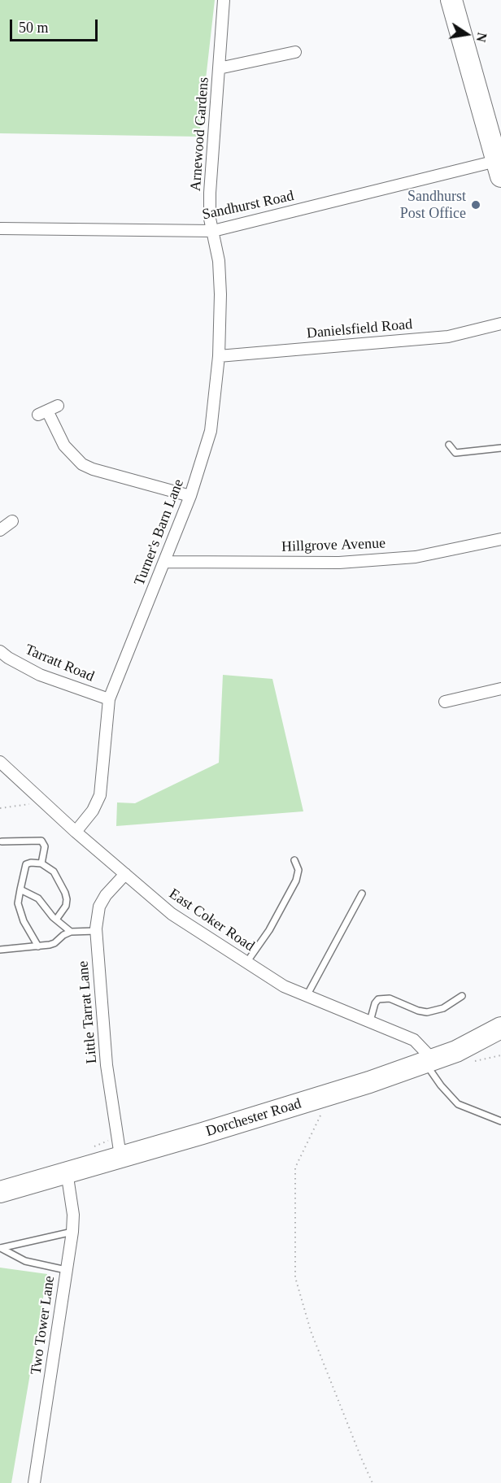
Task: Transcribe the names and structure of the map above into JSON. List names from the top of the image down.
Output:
{
  "streets": {
    "highway": ["Dorchester Road"],
    "street": [
      "Arnewood Gardens",
      "Sandhurst Road",
      "Danielsfield Road",
      "Turner's Barn Lane",
      "Hillgrove Avenue",
      "Tarratt Road",
      "East Coker Road",
      "Little Tarrat Lane",
      "Two Tower Lane"
    ]
  },
  "crossings": [
    ["Arnewood Gardens", "Sandhurst Road"],
    ["Arnewood Gardens", "Turner's Barn Lane"],
    ["Sandhurst Road", "Turner's Barn Lane"],
    ["Danielsfield Road", "Turner's Barn Lane"],
    ["Turner's Barn Lane", "Hillgrove Avenue"],
    ["Turner's Barn Lane", "Tarratt Road"],
    ["Turner's Barn Lane", "East Coker Road"],
    ["East Coker Road", "Little Tarrat Lane"],
    ["East Coker Road", "Dorchester Road"],
    ["Little Tarrat Lane", "Dorchester Road"],
    ["Dorchester Road", "Two Tower Lane"]
  ],
  "places": ["Sandhurst Post Office"],
  "scale_bar": "50 m",
  "north": "right"
}
